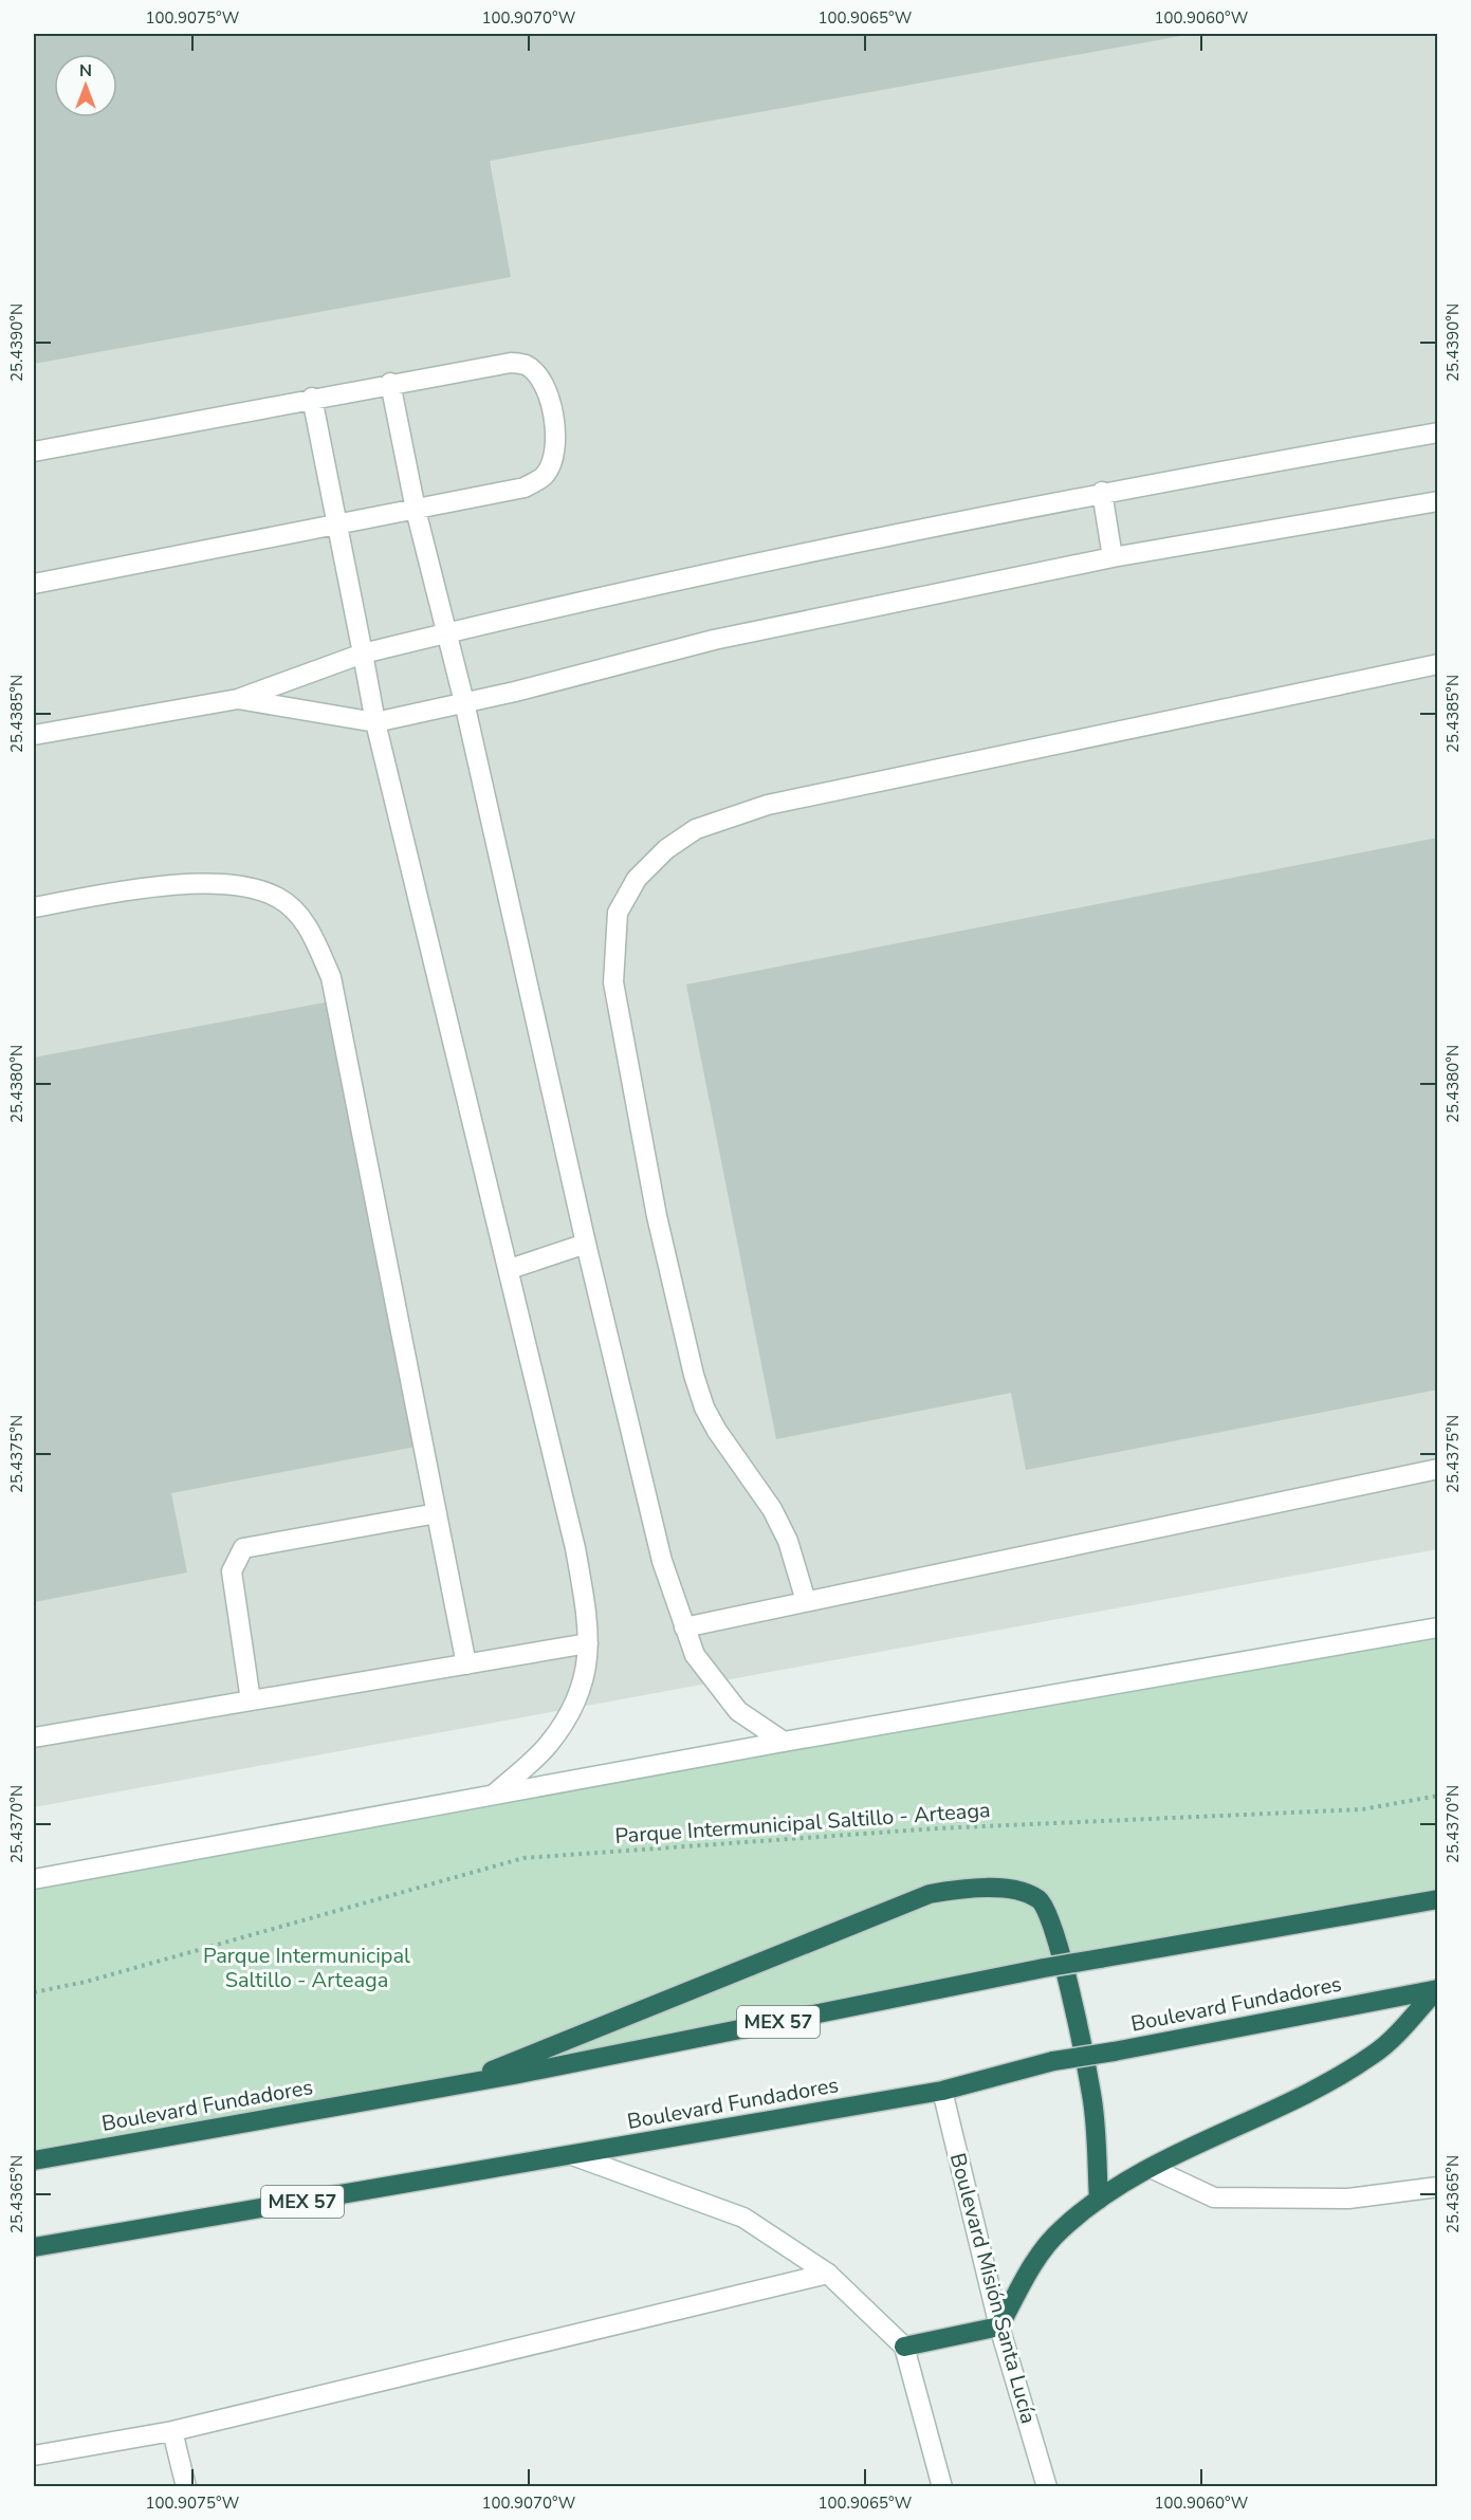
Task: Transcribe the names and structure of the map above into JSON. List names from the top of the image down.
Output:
{
  "streets": {
    "highway": ["Boulevard Fundadores", "MEX 57"],
    "main road": ["Boulevard Misión Santa Lucía"],
    "path": ["Parque Intermunicipal Saltillo - Arteaga"]
  },
  "crossings": [
    ["Boulevard Fundadores", "Boulevard Misión Santa Lucía"]
  ],
  "parks": ["Parque Intermunicipal Saltillo - Arteaga"],
  "north": "top",
  "coordinates": [
    "100.9075°W",
    "100.9070°W",
    "100.9065°W",
    "100.9060°W",
    "25.4390°N",
    "25.4385°N",
    "25.4380°N",
    "25.4375°N",
    "25.4370°N",
    "25.4365°N"
  ]
}
